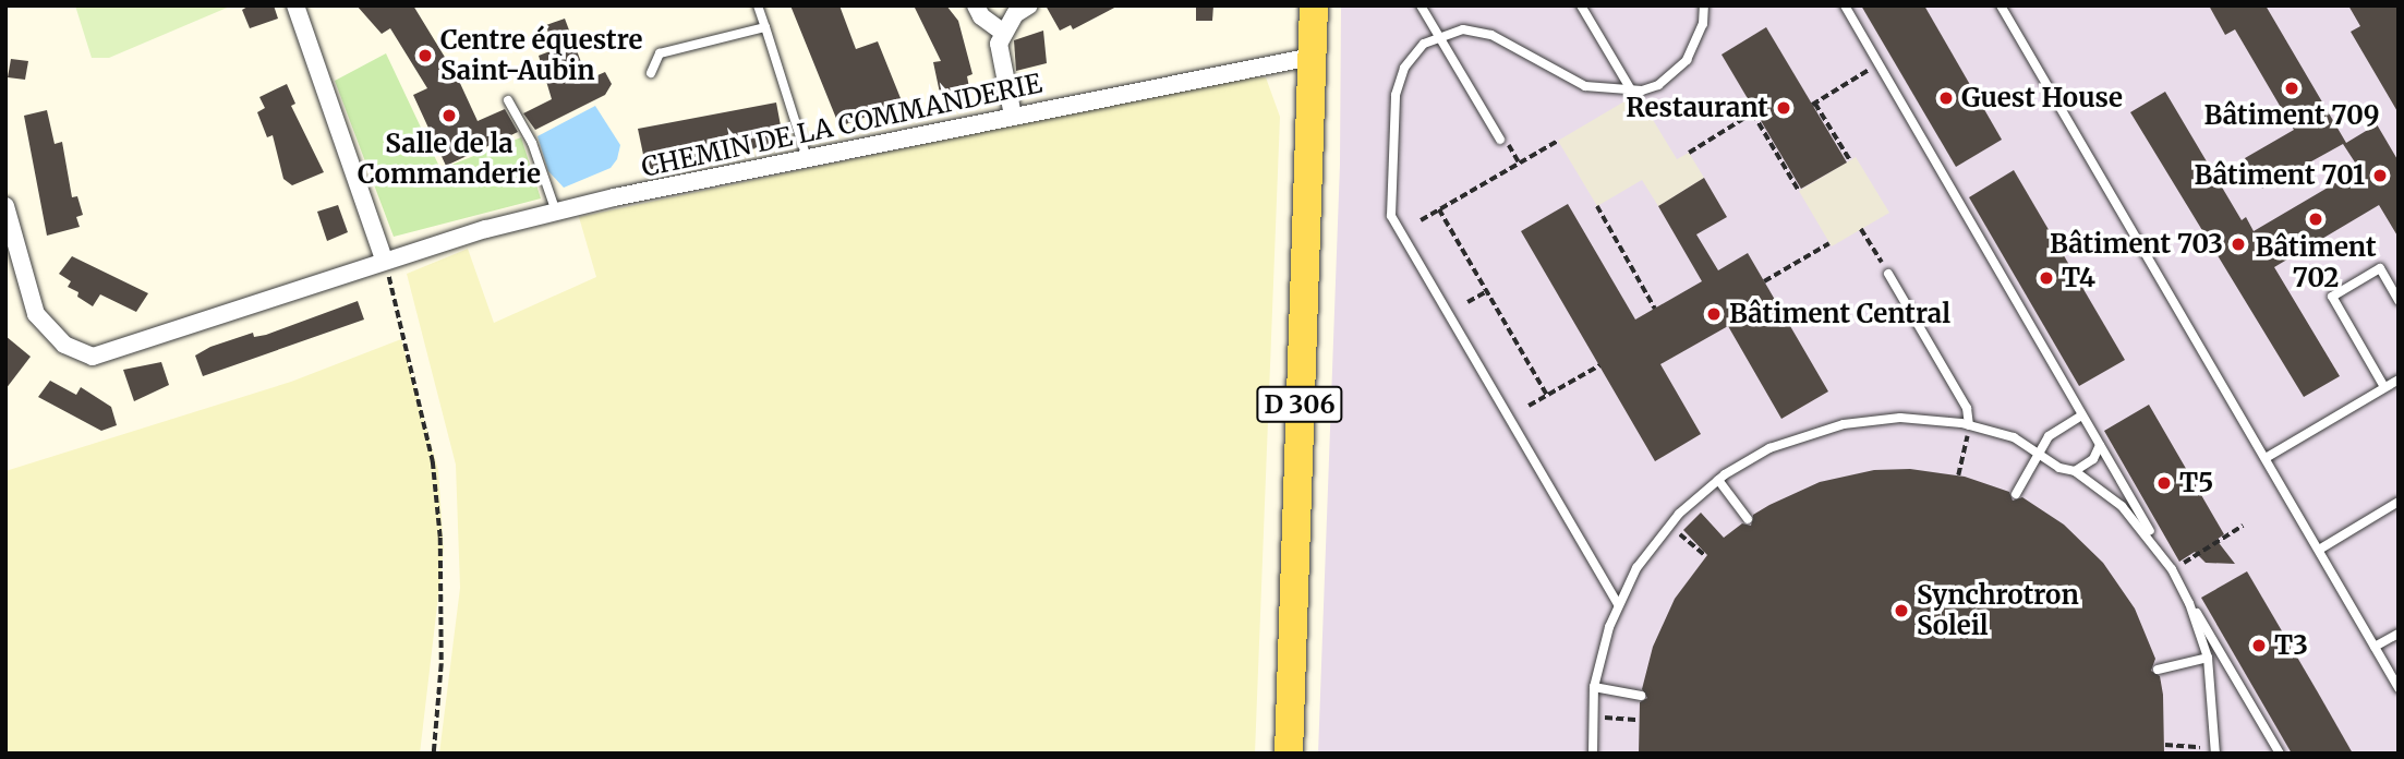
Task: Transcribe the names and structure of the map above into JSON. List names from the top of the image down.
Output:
{
  "streets": {
    "main road": ["D 306"],
    "street": ["CHEMIN DE LA COMMANDERIE"]
  },
  "crossings": [
    ["CHEMIN DE LA COMMANDERIE", "D 306"]
  ],
  "places": [
    "Centre équestre Saint-Aubin",
    "Bâtiment 709",
    "Guest House",
    "Restaurant",
    "Salle de la Commanderie",
    "Bâtiment 701",
    "Bâtiment 702",
    "Bâtiment 703",
    "T4",
    "Bâtiment Central",
    "T5",
    "Synchrotron Soleil",
    "T3"
  ]
}
